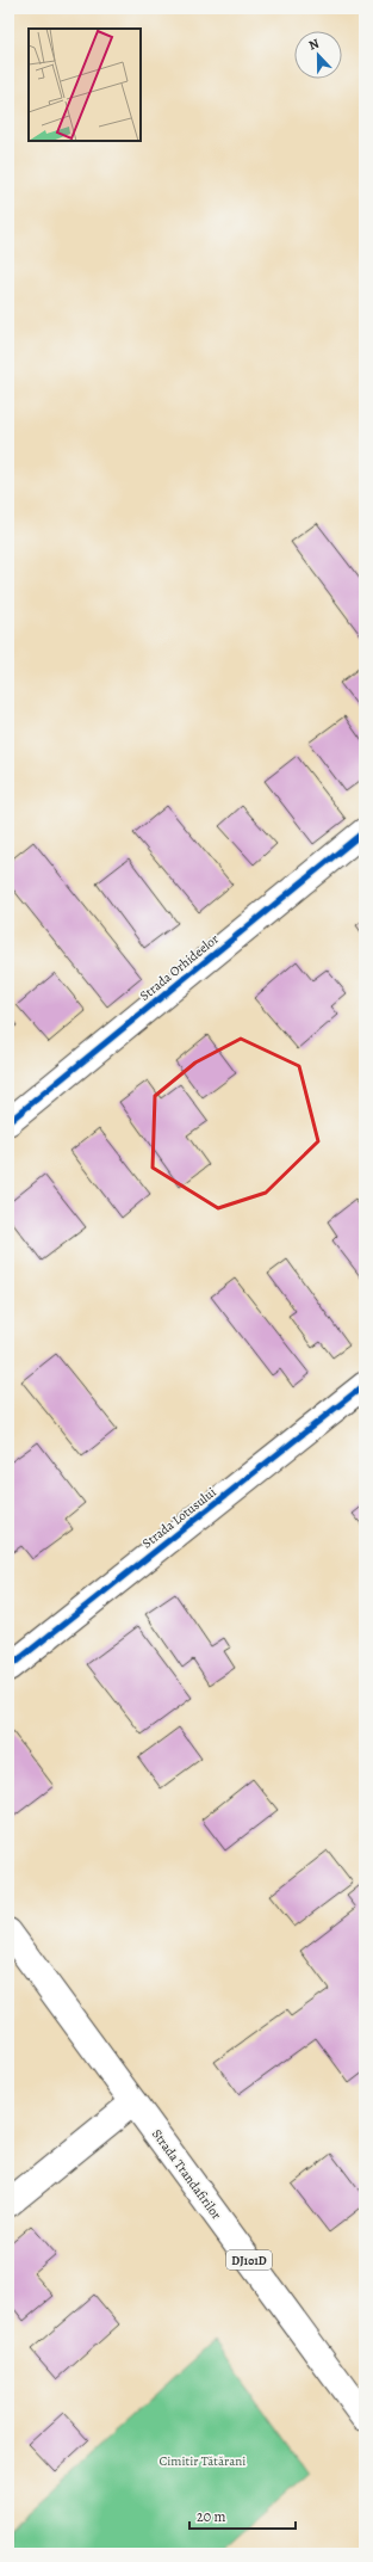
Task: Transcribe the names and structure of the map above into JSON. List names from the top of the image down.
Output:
{
  "streets": {
    "street": [
      "Strada Orhideelor",
      "Strada Lotusului",
      "Strada Trandafirilor",
      "DJ101D"
    ]
  },
  "parks": ["Cimitir Tătărani"],
  "scale_bar": "20 m",
  "north": "top"
}
